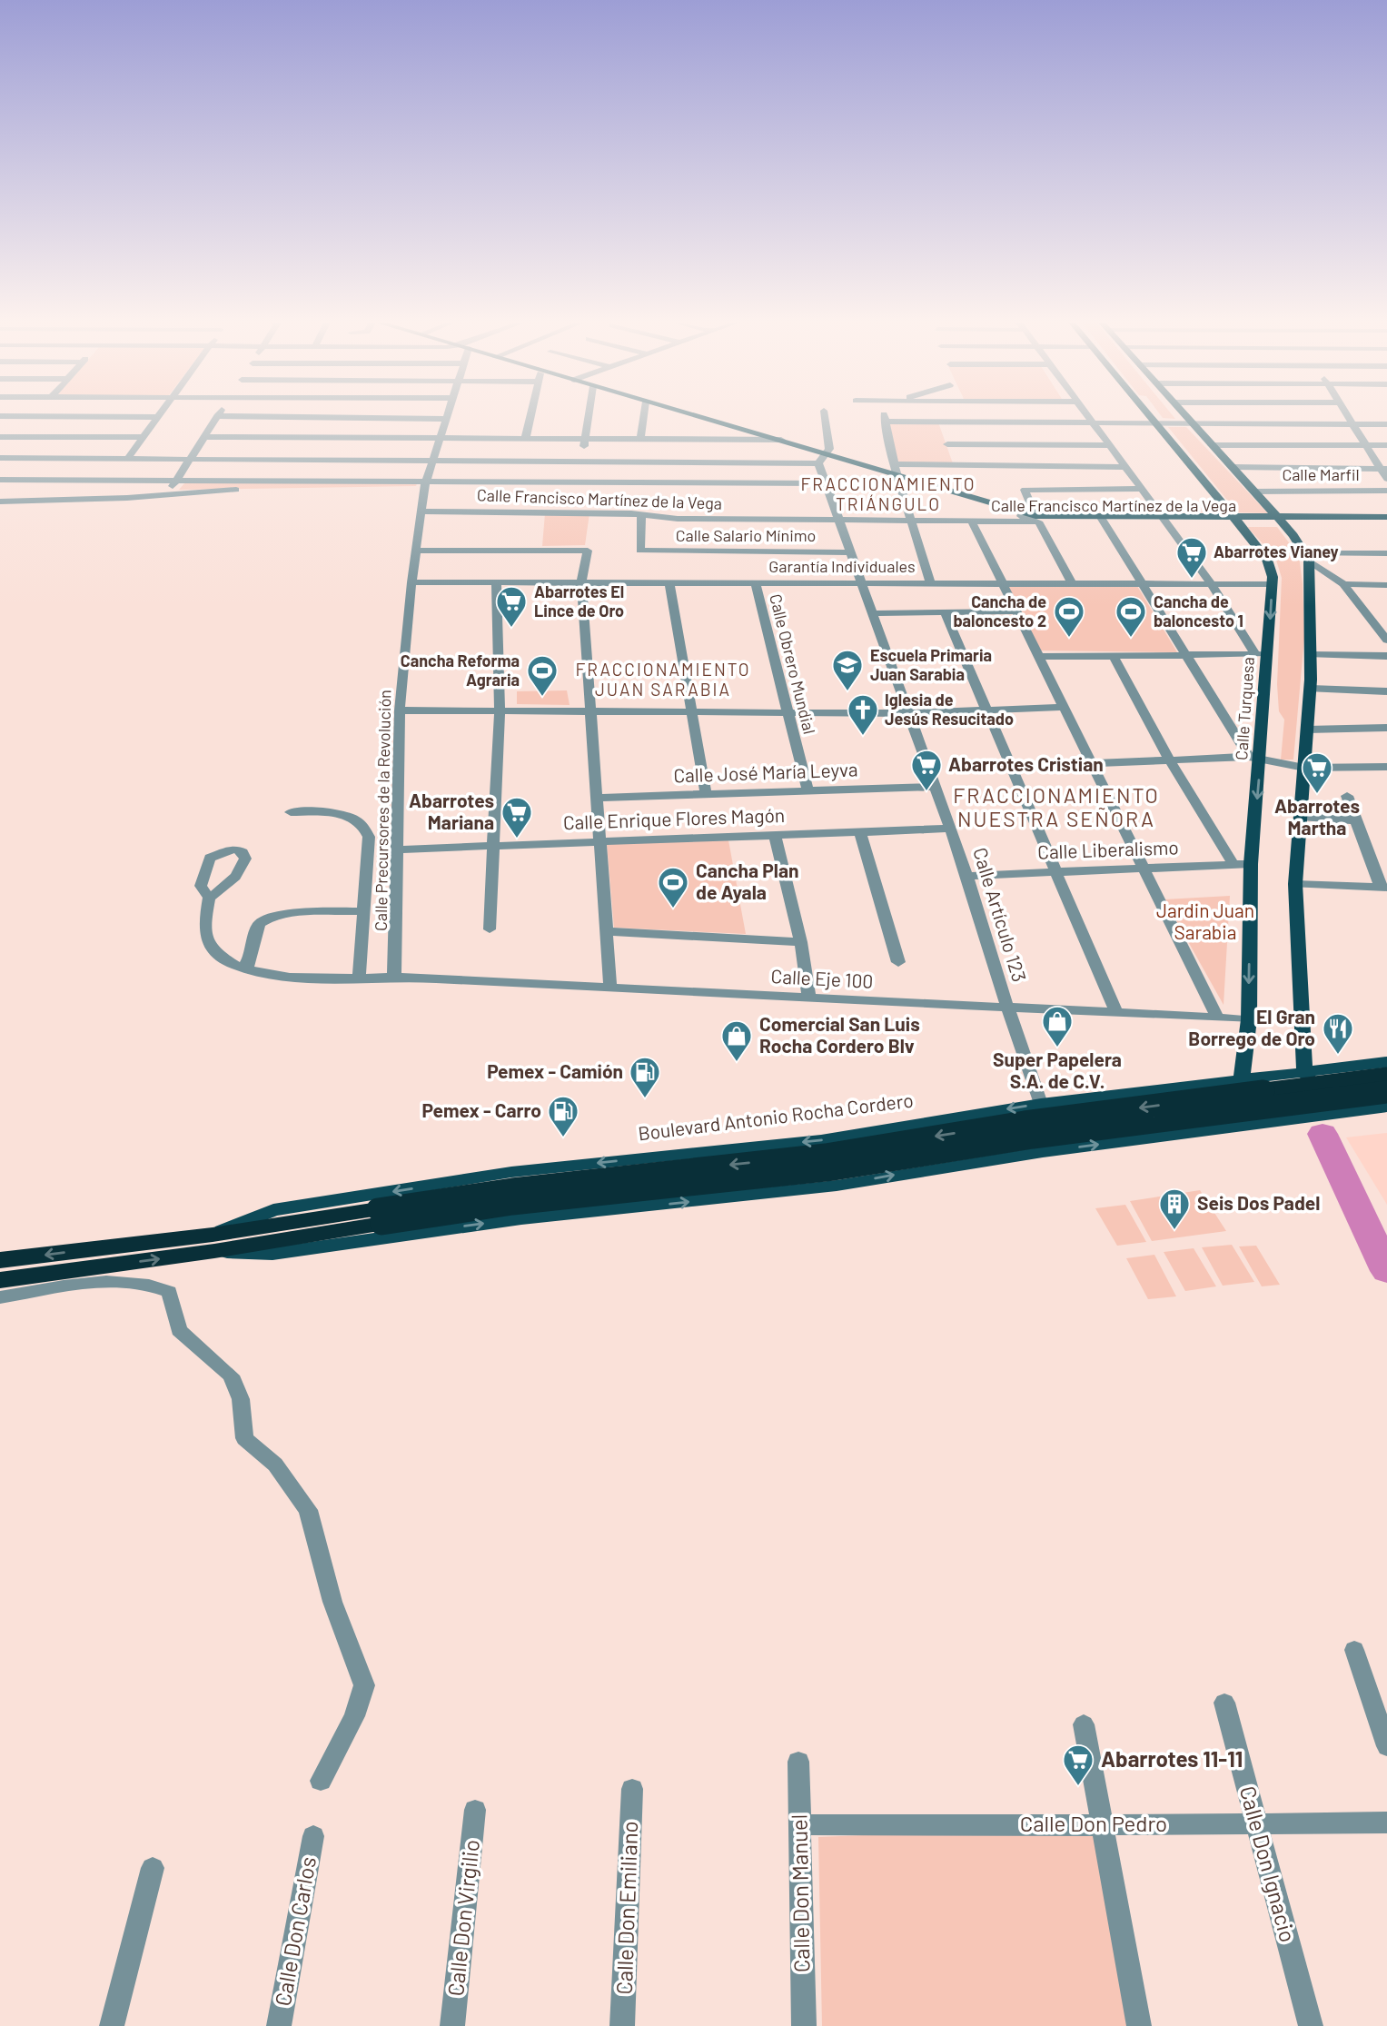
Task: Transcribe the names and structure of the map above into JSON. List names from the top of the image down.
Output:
{
  "streets": {
    "highway": ["Boulevard Antonio Rocha Cordero"],
    "main road": ["Calle Francisco Martínez de la Vega", "Calle Turquesa"],
    "street": [
      "Calle Marfil",
      "Calle Salario Mínimo",
      "Garantía Individuales",
      "Calle Obrero Mundial",
      "Calle José María Leyva",
      "Calle Precursores de la Revolución",
      "Calle Enrique Flores Magón",
      "Calle Liberalismo",
      "Calle Artículo 123",
      "Calle Eje 100",
      "Calle Don Pedro",
      "Calle Don Ignacio",
      "Calle Don Manuel",
      "Calle Don Emiliano",
      "Calle Don Virgilio",
      "Calle Don Carlos"
    ]
  },
  "crossings": [
    ["Calle Francisco Martínez de la Vega", "Calle Salario Mínimo"],
    ["Calle Francisco Martínez de la Vega", "Calle Turquesa"],
    ["Calle Francisco Martínez de la Vega", "Calle Precursores de la Revolución"],
    ["Calle Francisco Martínez de la Vega", "Calle Artículo 123"],
    ["Calle Salario Mínimo", "Calle Artículo 123"],
    ["Garantía Individuales", "Calle Obrero Mundial"],
    ["Garantía Individuales", "Calle Turquesa"],
    ["Garantía Individuales", "Calle Precursores de la Revolución"],
    ["Garantía Individuales", "Calle Artículo 123"],
    ["Calle Obrero Mundial", "Calle José María Leyva"],
    ["Calle Turquesa", "Calle Liberalismo"],
    ["Calle Turquesa", "Calle Eje 100"],
    ["Calle Turquesa", "Boulevard Antonio Rocha Cordero"],
    ["Calle José María Leyva", "Calle Artículo 123"],
    ["Calle Precursores de la Revolución", "Calle Enrique Flores Magón"],
    ["Calle Precursores de la Revolución", "Calle Eje 100"],
    ["Calle Enrique Flores Magón", "Calle Artículo 123"],
    ["Calle Liberalismo", "Calle Artículo 123"],
    ["Calle Artículo 123", "Calle Eje 100"],
    ["Calle Artículo 123", "Boulevard Antonio Rocha Cordero"],
    ["Calle Don Pedro", "Calle Don Ignacio"],
    ["Calle Don Pedro", "Calle Don Manuel"]
  ],
  "districts": ["FRACCIONAMIENTO TRIÁNGULO", "FRACCIONAMIENTO JUAN SARABIA", "FRACCIONAMIENTO NUESTRA SEÑORA"],
  "parks": ["Jardin Juan Sarabia"],
  "places": {
    "supermarket": [
      "Abarrotes Vianey",
      "Abarrotes El Lince de Oro",
      "Abarrotes Cristian",
      "Abarrotes Martha",
      "Abarrotes Mariana",
      "Abarrotes 11-11"
    ],
    "sports": [
      "Cancha de baloncesto 2",
      "Cancha de baloncesto 1",
      "Cancha Reforma Agraria",
      "Cancha Plan de Ayala"
    ],
    "school or university": ["Escuela Primaria Juan Sarabia"],
    "church": ["Iglesia de Jesús Resucitado"],
    "shop": ["Super Papelera S.A. de C.V.", "Comercial San Luis Rocha Cordero Blv"],
    "restaurant": ["El Gran Borrego de Oro"],
    "fuel station": ["Pemex - Camión", "Pemex - Carro"],
    "building": ["Seis Dos Padel"]
  }
}
